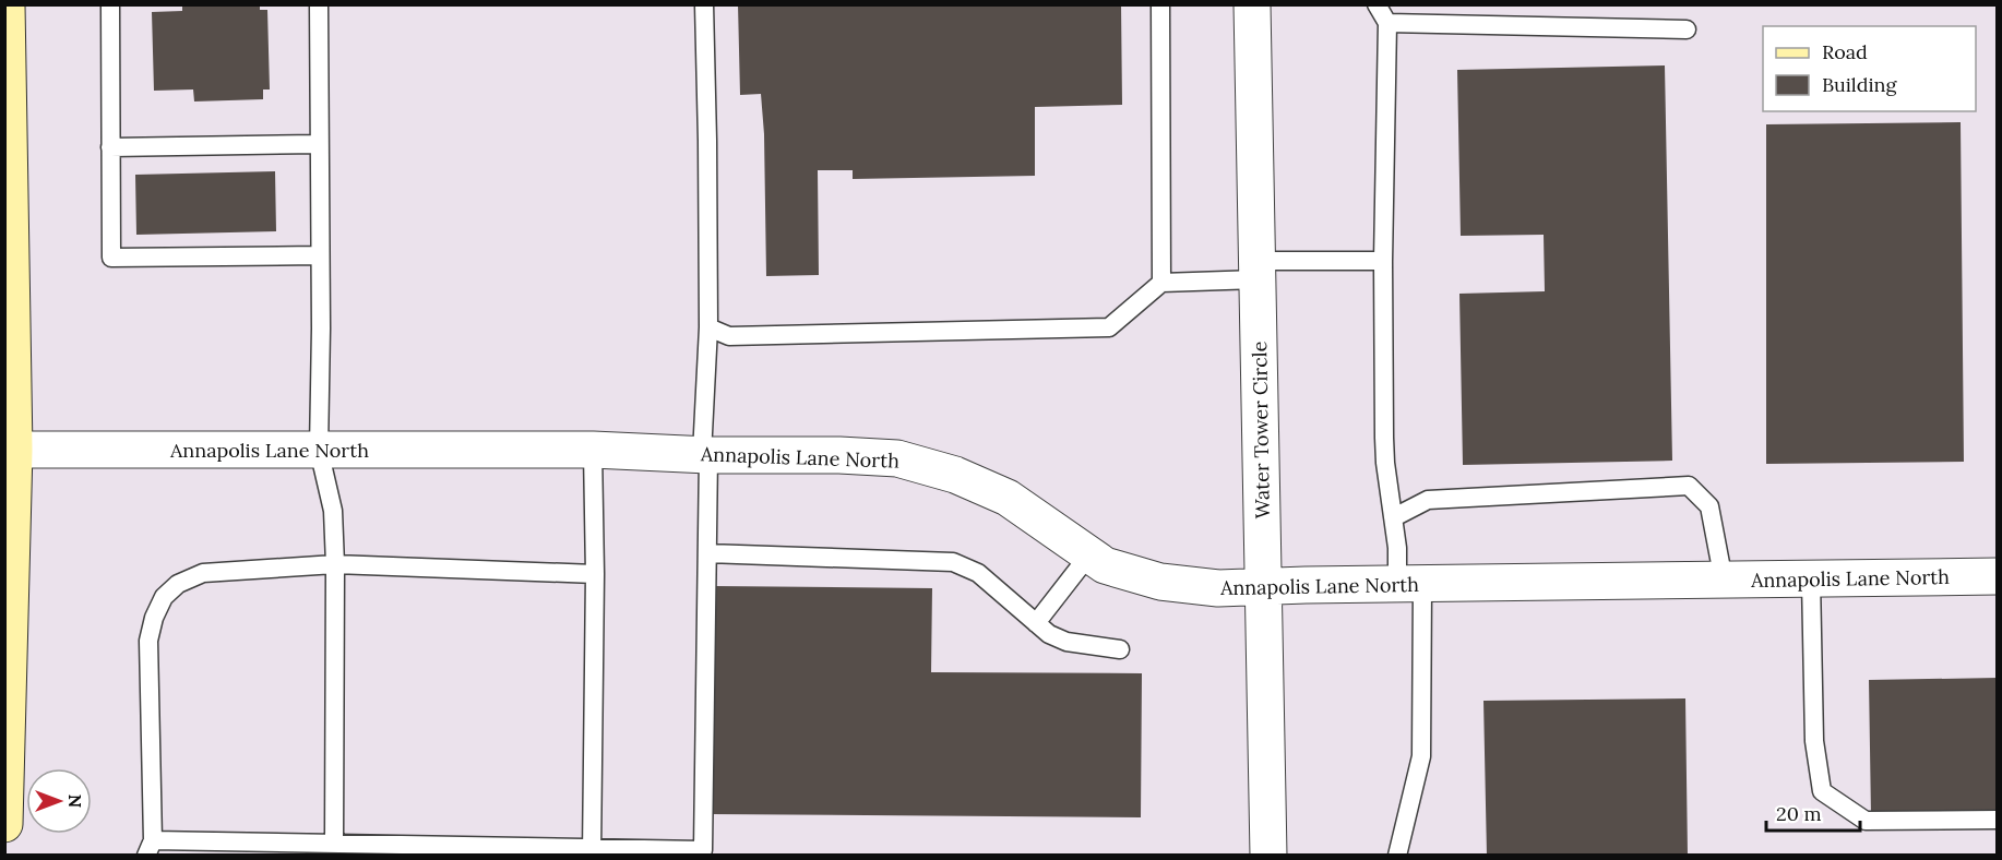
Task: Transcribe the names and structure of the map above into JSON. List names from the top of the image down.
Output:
{
  "streets": {
    "street": ["Water Tower Circle", "Annapolis Lane North"]
  },
  "crossings": [
    ["Water Tower Circle", "Annapolis Lane North"]
  ],
  "legend": ["Road", "Building"],
  "scale_bar": "20 m",
  "north": "right"
}
